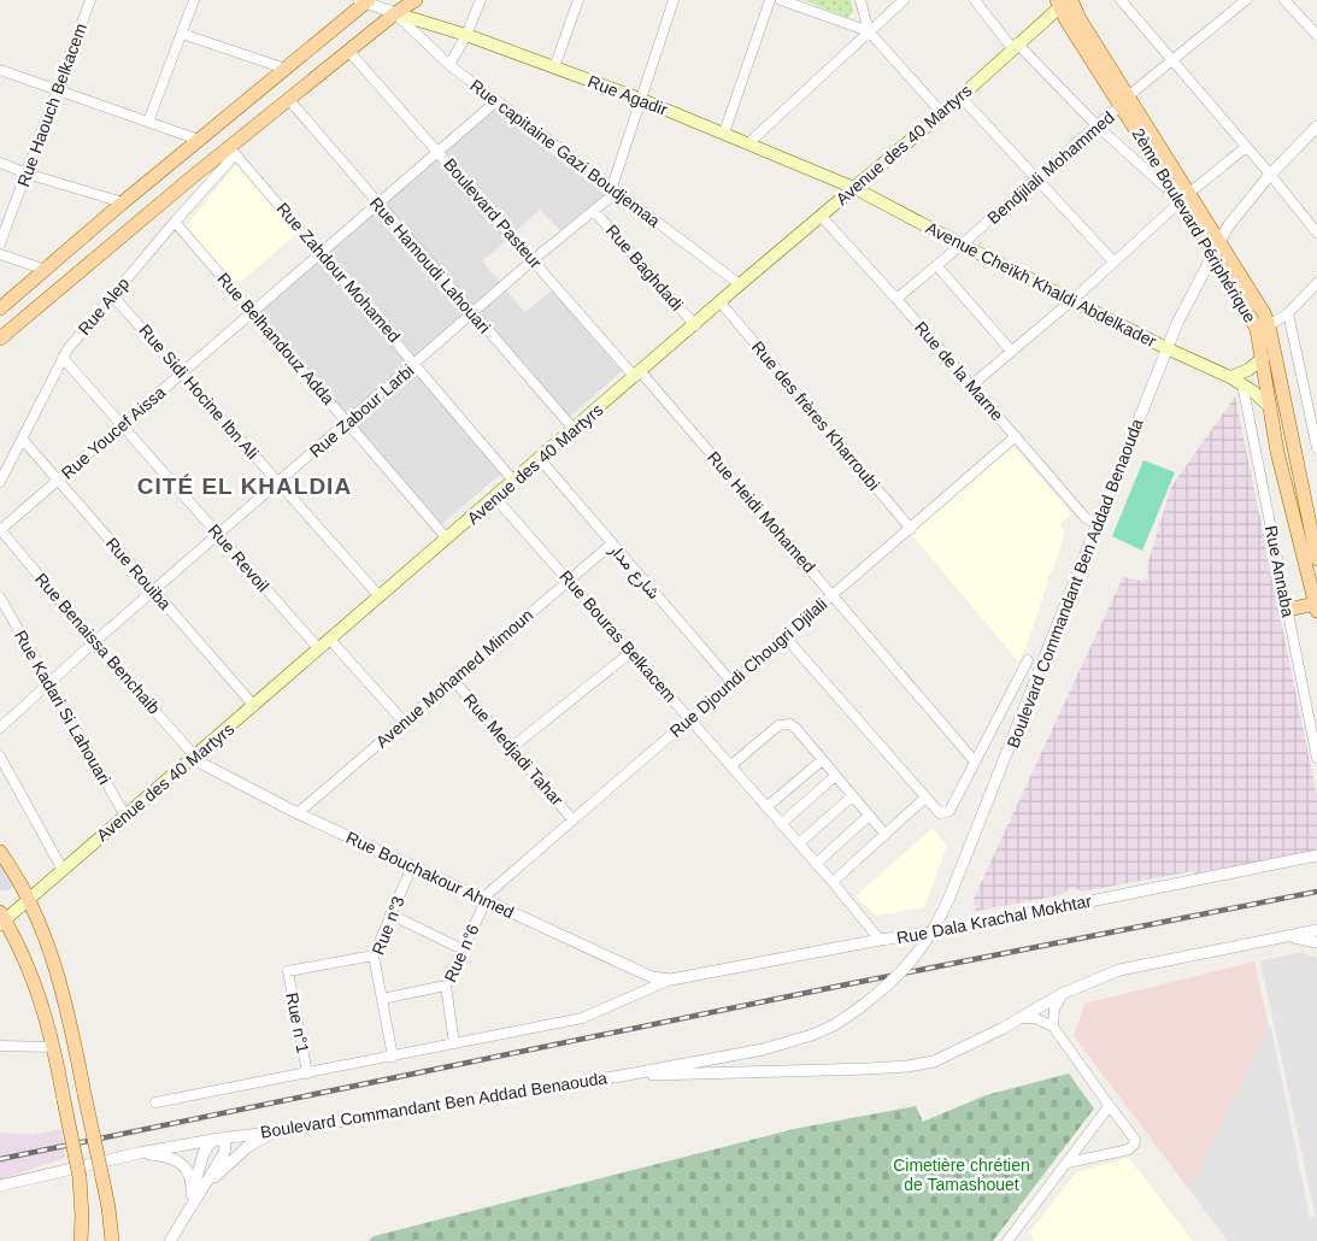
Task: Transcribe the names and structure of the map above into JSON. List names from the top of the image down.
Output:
{
  "streets": {
    "main road": [
      "Rue Agadir",
      "Avenue des 40 Martyrs",
      "2ème Boulevard Périphérique",
      "Avenue Cheïkh Khaldi Abdelkader"
    ],
    "street": [
      "Rue Haouch Belkacem",
      "Rue capitaine Gazi Boudjemaa",
      "Bendjilali Mohammed",
      "Boulevard Pasteur",
      "Rue Hamoudi Lahouari",
      "Rue Baghdadi",
      "Rue Zahdour Mohamed",
      "Rue Alep",
      "Rue Belhandouz Adda",
      "Rue de la Marne",
      "Rue Sidi Hocine Ibn Ali",
      "Rue Zabour Larbi",
      "Rue des frères Kharroubi",
      "Rue Youcef Aissa",
      "Rue Heidi Mohamed",
      "Rue Revoil",
      "شارع مدار",
      "Rue Annaba",
      "Rue Rouiba",
      "Boulevard Commandant Ben Addad Benaouda",
      "Rue Bouras Belkacem",
      "Rue Benaissa Benchaib",
      "Rue Djoundi Chougri Djilali",
      "Avenue Mohamed Mimoun",
      "Rue Kadari Si Lahouari",
      "Rue Medjadi Tahar",
      "Rue Bouchakour Ahmed",
      "Rue Dala Krachal Mokhtar",
      "Rue n°3",
      "Rue n°6",
      "Rue n°1"
    ]
  },
  "crossings": [
    ["Rue Agadir", "Avenue des 40 Martyrs"],
    ["Rue Agadir", "Rue capitaine Gazi Boudjemaa"],
    ["Rue Agadir", "Avenue Cheïkh Khaldi Abdelkader"],
    ["Avenue des 40 Martyrs", "Rue capitaine Gazi Boudjemaa"],
    ["Avenue des 40 Martyrs", "Boulevard Pasteur"],
    ["Avenue des 40 Martyrs", "2ème Boulevard Périphérique"],
    ["Avenue des 40 Martyrs", "Rue Hamoudi Lahouari"],
    ["Avenue des 40 Martyrs", "Rue Baghdadi"],
    ["Avenue des 40 Martyrs", "Rue Zahdour Mohamed"],
    ["Avenue des 40 Martyrs", "Avenue Cheïkh Khaldi Abdelkader"],
    ["Avenue des 40 Martyrs", "Rue Belhandouz Adda"],
    ["Avenue des 40 Martyrs", "Rue de la Marne"],
    ["Avenue des 40 Martyrs", "Rue Sidi Hocine Ibn Ali"],
    ["Avenue des 40 Martyrs", "Rue des frères Kharroubi"],
    ["Avenue des 40 Martyrs", "Rue Heidi Mohamed"],
    ["Avenue des 40 Martyrs", "Rue Revoil"],
    ["Avenue des 40 Martyrs", "شارع مدار"],
    ["Avenue des 40 Martyrs", "Rue Rouiba"],
    ["Avenue des 40 Martyrs", "Rue Bouras Belkacem"],
    ["Avenue des 40 Martyrs", "Rue Benaissa Benchaib"],
    ["Avenue des 40 Martyrs", "Rue Kadari Si Lahouari"],
    ["Avenue des 40 Martyrs", "Rue Bouchakour Ahmed"],
    ["Rue capitaine Gazi Boudjemaa", "Rue Zabour Larbi"],
    ["Rue capitaine Gazi Boudjemaa", "Rue Youcef Aissa"],
    ["Bendjilali Mohammed", "2ème Boulevard Périphérique"],
    ["Bendjilali Mohammed", "Avenue Cheïkh Khaldi Abdelkader"],
    ["Bendjilali Mohammed", "Rue de la Marne"],
    ["Boulevard Pasteur", "Rue Zabour Larbi"],
    ["Boulevard Pasteur", "Rue Youcef Aissa"],
    ["Boulevard Pasteur", "Rue Heidi Mohamed"],
    ["2ème Boulevard Périphérique", "Avenue Cheïkh Khaldi Abdelkader"],
    ["2ème Boulevard Périphérique", "Boulevard Commandant Ben Addad Benaouda"],
    ["Rue Hamoudi Lahouari", "Rue Zabour Larbi"],
    ["Rue Hamoudi Lahouari", "Rue Youcef Aissa"],
    ["Rue Baghdadi", "Rue Zabour Larbi"],
    ["Rue Zahdour Mohamed", "Rue Alep"],
    ["Rue Zahdour Mohamed", "Rue Zabour Larbi"],
    ["Rue Zahdour Mohamed", "Rue Youcef Aissa"],
    ["Avenue Cheïkh Khaldi Abdelkader", "Rue Annaba"],
    ["Avenue Cheïkh Khaldi Abdelkader", "Boulevard Commandant Ben Addad Benaouda"],
    ["Rue Alep", "Rue Belhandouz Adda"],
    ["Rue Alep", "Rue Sidi Hocine Ibn Ali"],
    ["Rue Alep", "Rue Revoil"],
    ["Rue Alep", "Rue Rouiba"],
    ["Rue Belhandouz Adda", "Rue Zabour Larbi"],
    ["Rue Belhandouz Adda", "Rue Youcef Aissa"],
    ["Rue de la Marne", "Boulevard Commandant Ben Addad Benaouda"],
    ["Rue de la Marne", "Rue Djoundi Chougri Djilali"],
    ["Rue Sidi Hocine Ibn Ali", "Rue Zabour Larbi"],
    ["Rue Sidi Hocine Ibn Ali", "Rue Youcef Aissa"],
    ["Rue Zabour Larbi", "Rue Revoil"],
    ["Rue Zabour Larbi", "Rue Rouiba"],
    ["Rue Zabour Larbi", "Rue Benaissa Benchaib"],
    ["Rue Zabour Larbi", "Rue Kadari Si Lahouari"],
    ["Rue des frères Kharroubi", "Rue Djoundi Chougri Djilali"],
    ["Rue Youcef Aissa", "Rue Revoil"],
    ["Rue Youcef Aissa", "Rue Rouiba"],
    ["Rue Youcef Aissa", "Rue Benaissa Benchaib"],
    ["Rue Heidi Mohamed", "Rue Djoundi Chougri Djilali"],
    ["شارع مدار", "Rue Djoundi Chougri Djilali"],
    ["شارع مدار", "Avenue Mohamed Mimoun"],
    ["Rue Bouras Belkacem", "Rue Djoundi Chougri Djilali"],
    ["Rue Bouras Belkacem", "Avenue Mohamed Mimoun"],
    ["Rue Bouras Belkacem", "Rue Dala Krachal Mokhtar"],
    ["Rue Benaissa Benchaib", "Rue Bouchakour Ahmed"],
    ["Rue Djoundi Chougri Djilali", "Rue Medjadi Tahar"],
    ["Rue Djoundi Chougri Djilali", "Rue Bouchakour Ahmed"],
    ["Rue Djoundi Chougri Djilali", "Rue n°6"],
    ["Avenue Mohamed Mimoun", "Rue Medjadi Tahar"],
    ["Avenue Mohamed Mimoun", "Rue Bouchakour Ahmed"],
    ["Rue Bouchakour Ahmed", "Rue Dala Krachal Mokhtar"],
    ["Rue Bouchakour Ahmed", "Rue n°3"],
    ["Rue Bouchakour Ahmed", "Rue n°6"],
    ["Rue n°3", "Rue n°1"]
  ],
  "districts": ["CITÉ EL KHALDIA"],
  "parks": ["Cimetière chrétien de Tamashouet"]
}
